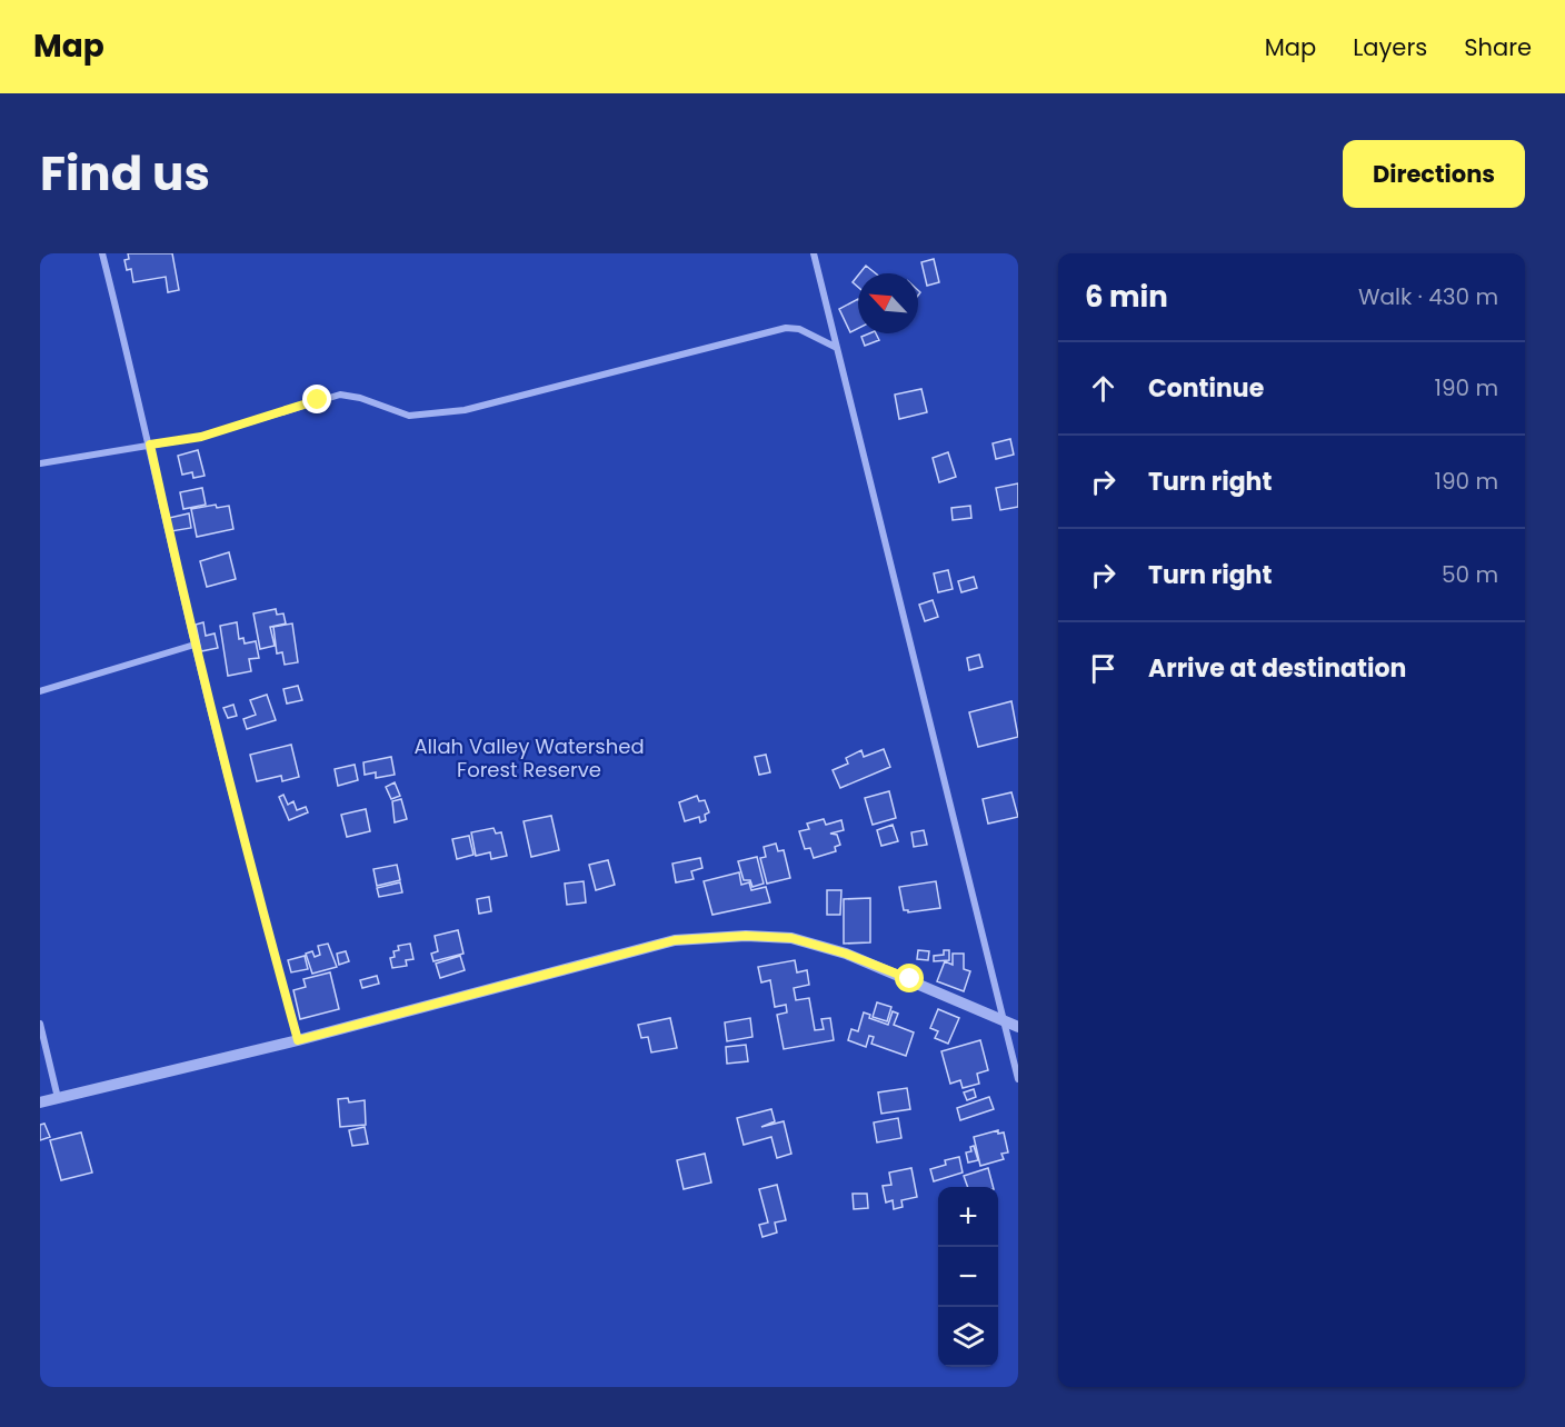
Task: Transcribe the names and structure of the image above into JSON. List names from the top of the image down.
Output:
{
  "parks": ["Allah Valley Watershed Forest Reserve"],
  "north": "top left",
  "page": {
    "header": "Map",
    "nav": ["Map", "Layers", "Share"],
    "title": "Find us",
    "buttons": "Directions",
    "heading": ["6 min", "Walk · 430 m"],
    "list": [
      ["Continue", "190 m"],
      ["Turn right", "190 m"],
      ["Turn right", "50 m"],
      "Arrive at destination"
    ],
    "map_buttons": ["+", "−"]
  }
}
